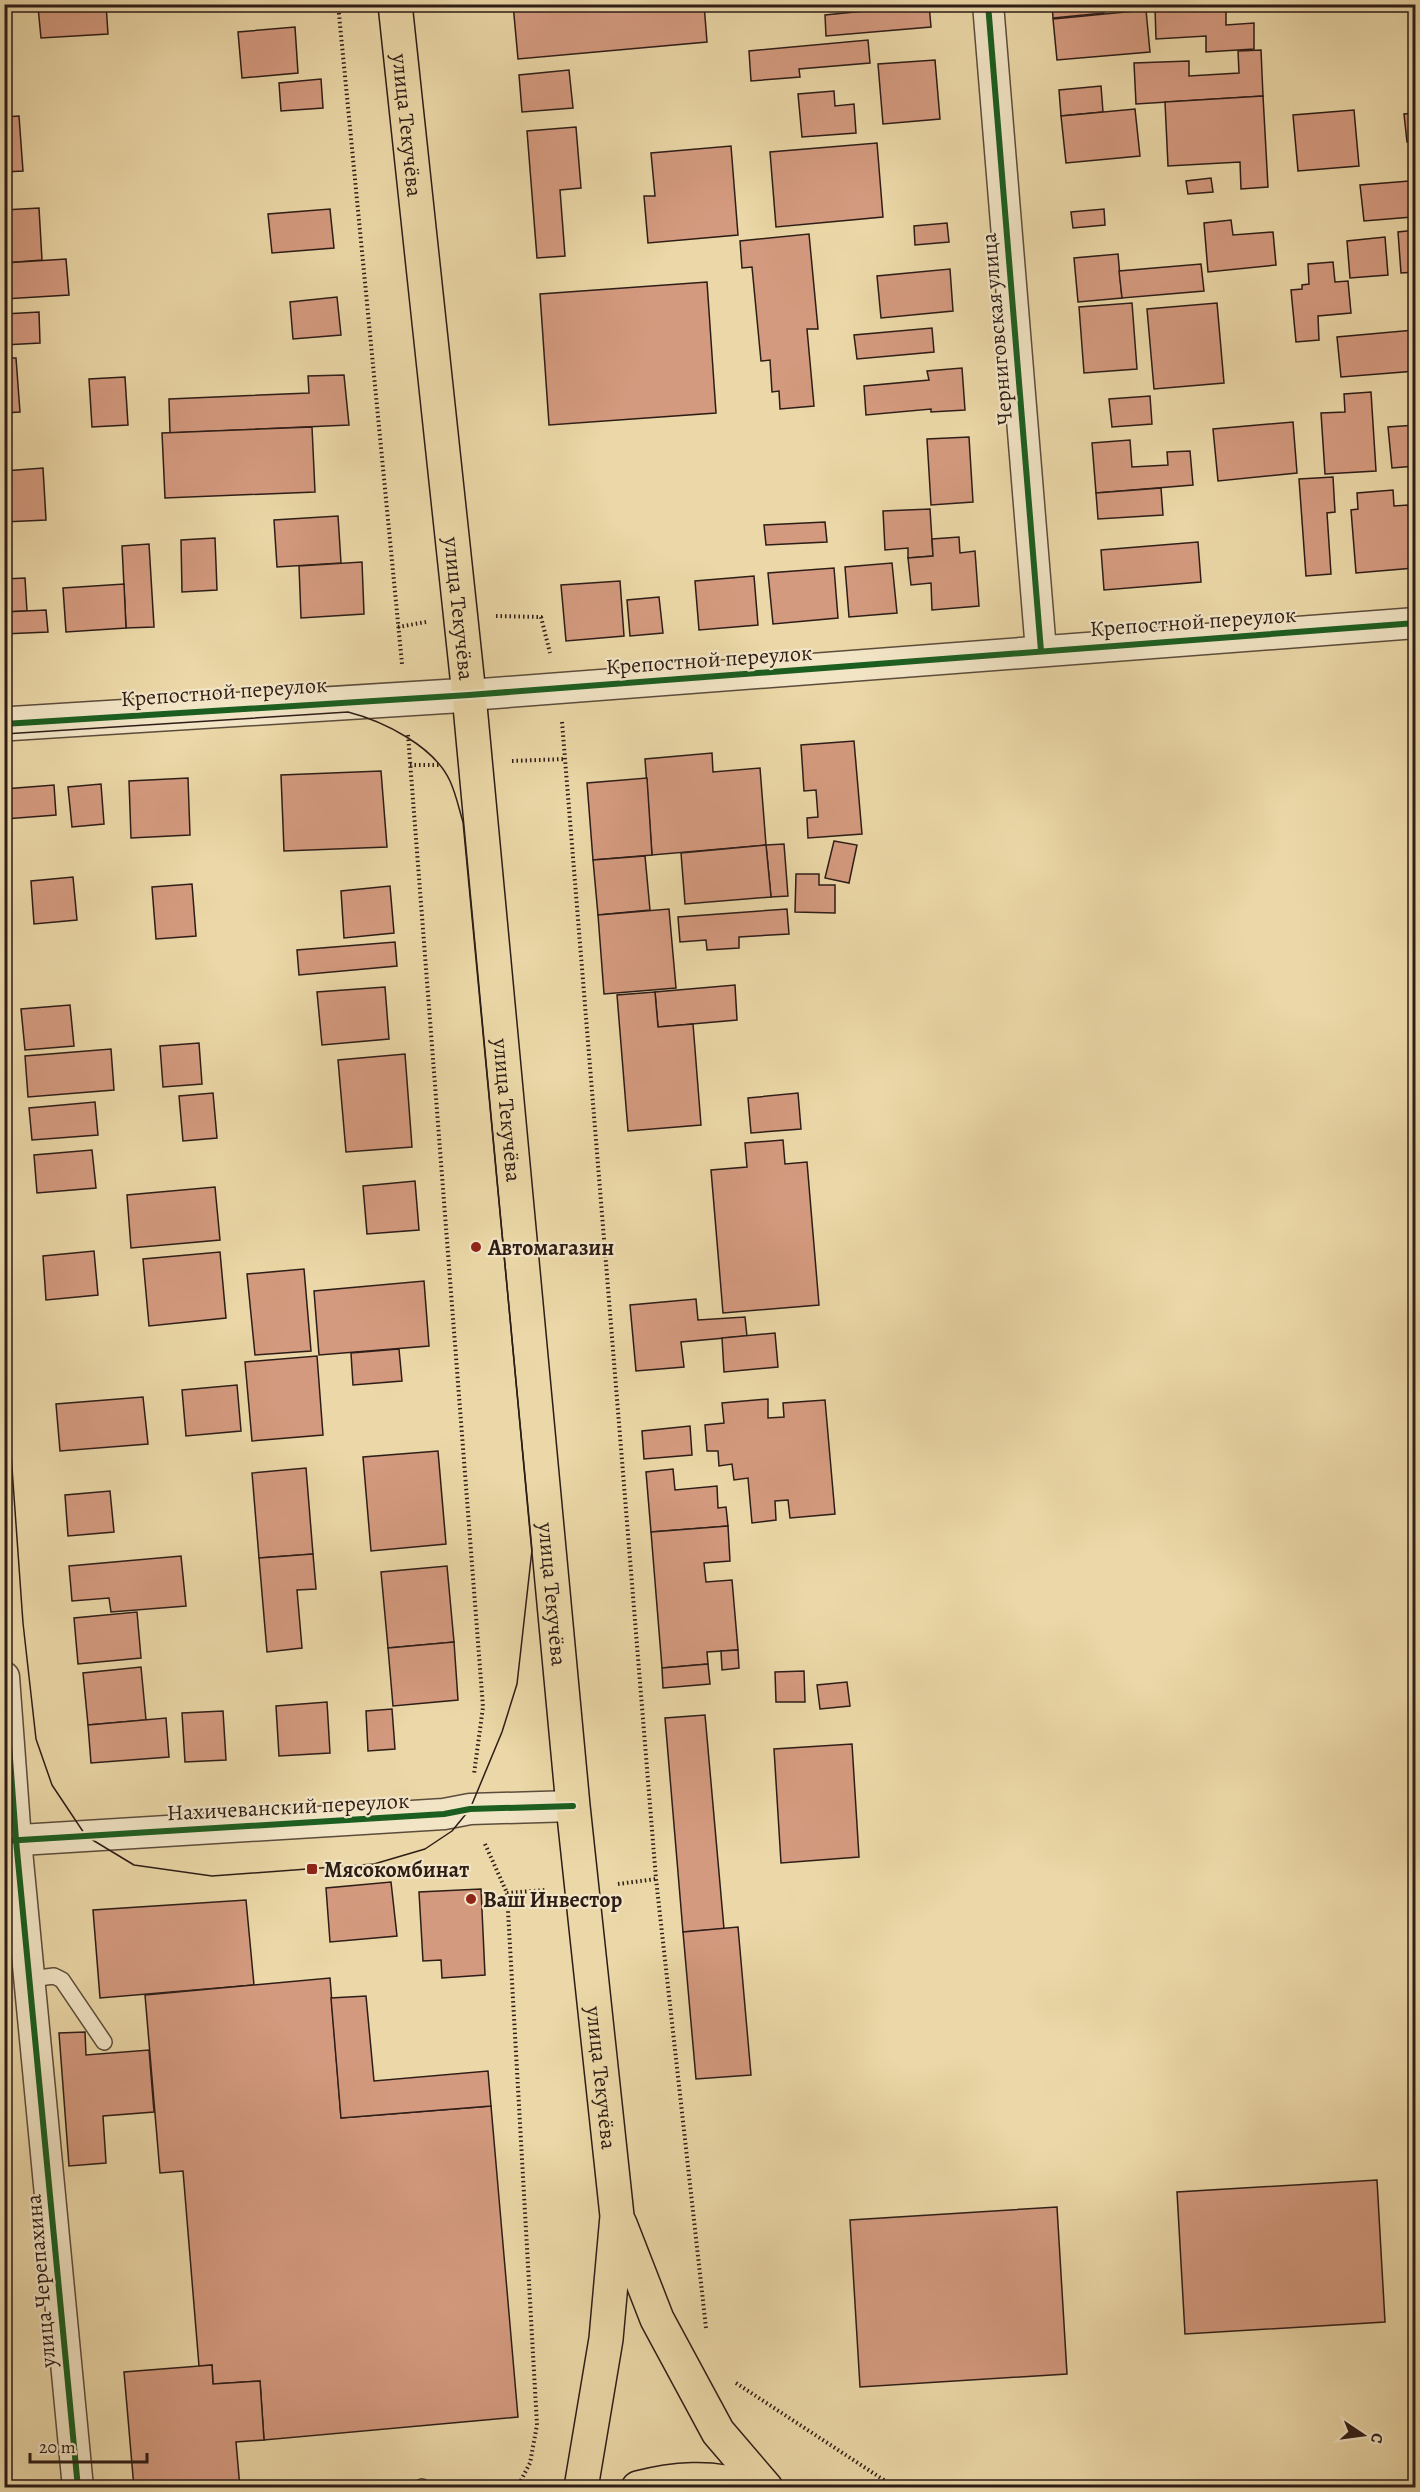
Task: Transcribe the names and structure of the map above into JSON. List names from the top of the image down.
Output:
{
  "streets": {
    "main road": ["улица Текучёва"],
    "street": [
      "Черниговская улица",
      "Крепостной переулок",
      "Нахичеванский переулок",
      "улица Черепахина"
    ]
  },
  "crossings": [
    ["улица Текучёва", "Крепостной переулок"],
    ["улица Текучёва", "Нахичеванский переулок"],
    ["Черниговская улица", "Крепостной переулок"],
    ["Нахичеванский переулок", "улица Черепахина"]
  ],
  "places": {
    "other": ["Автомагазин", "Ваш Инвестор"],
    "transit": ["Мясокомбинат"]
  },
  "scale_bar": "20 m",
  "north": "right"
}
